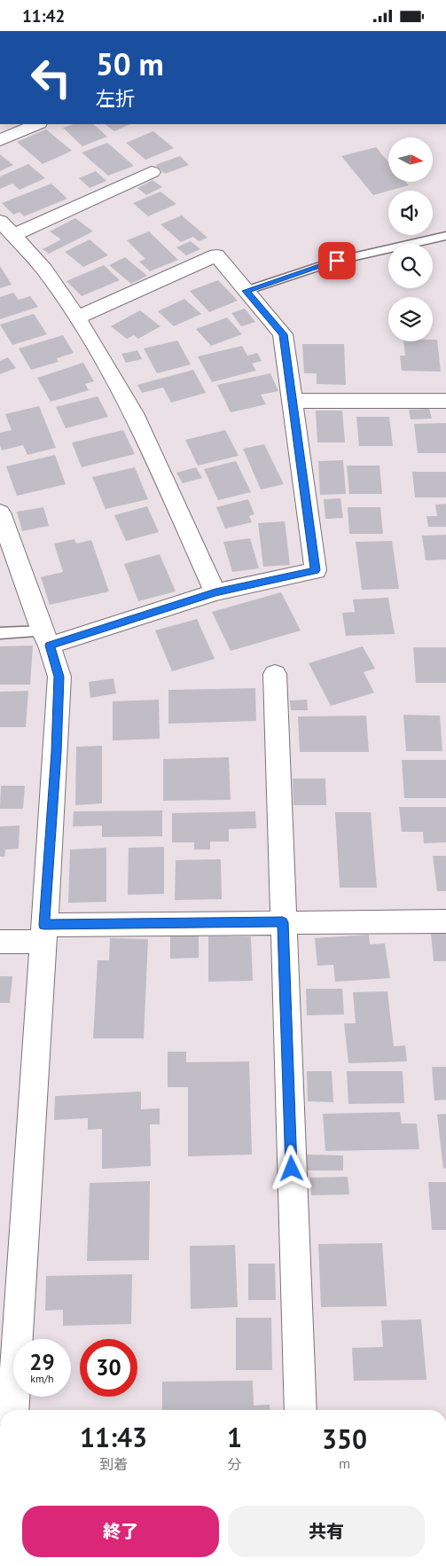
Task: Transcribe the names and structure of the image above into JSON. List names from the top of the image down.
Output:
{
  "north": "right",
  "page": {
    "status": "11:42",
    "turn": ["50 m", "左折"],
    "speed": "29 km/h",
    "limit": "30",
    "eta": [
      "11:43",
      "到着",
      "1",
      "分",
      "350",
      "m"
    ],
    "buttons": ["終了", "共有"]
  }
}
